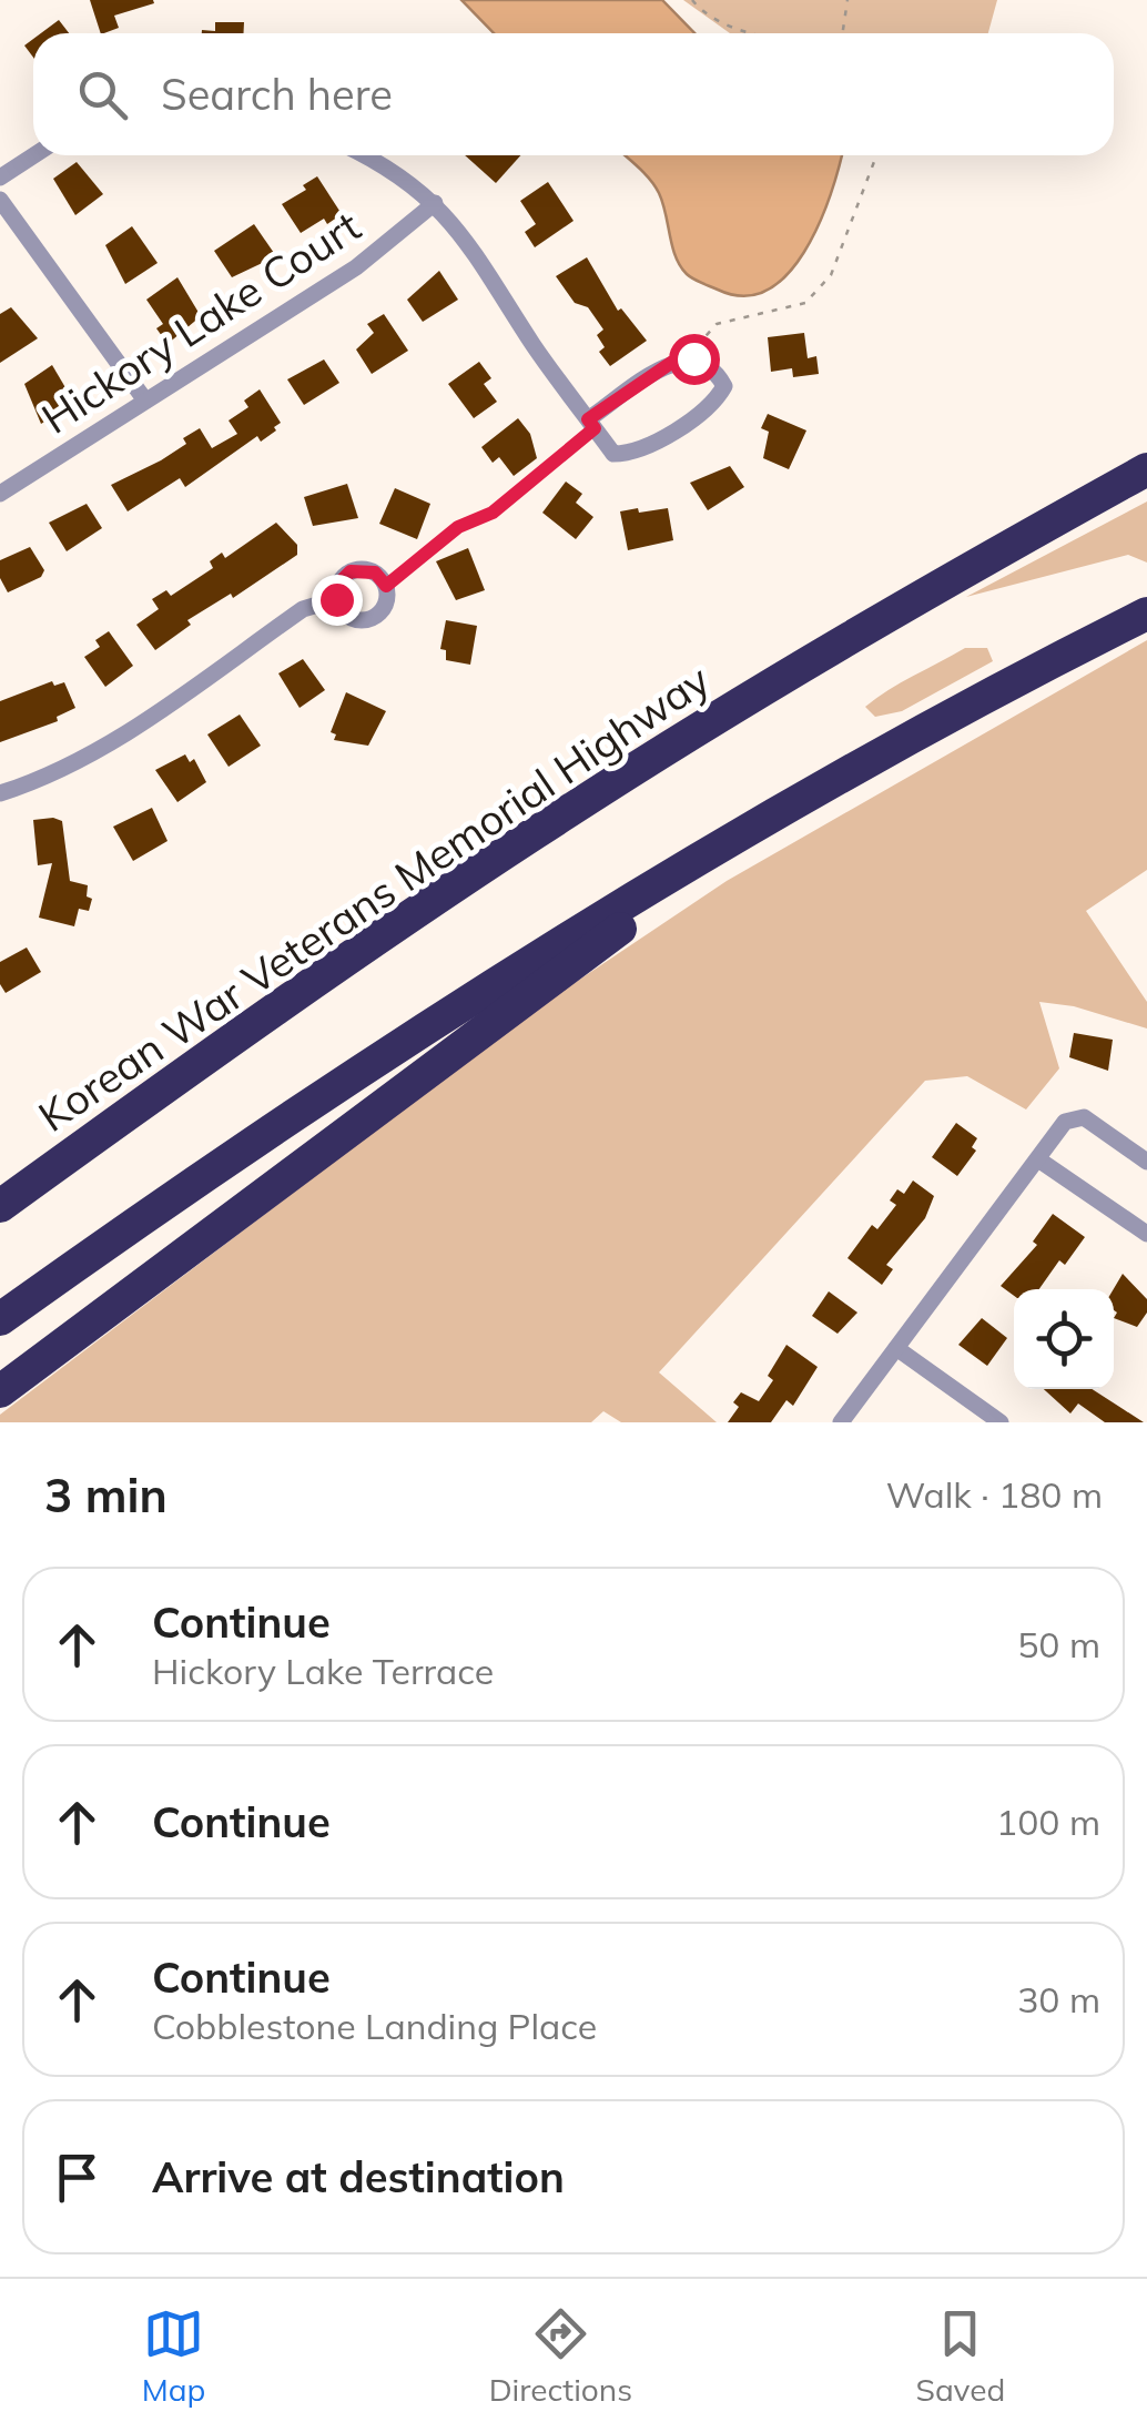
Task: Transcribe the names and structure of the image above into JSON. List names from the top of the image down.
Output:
{
  "streets": {
    "highway": ["Korean War Veterans Memorial Highway"],
    "street": ["Hickory Lake Court"]
  },
  "page": {
    "search": "Search here",
    "heading": ["3 min", "Walk · 180 m"],
    "list": [
      ["Continue", "Hickory Lake Terrace", "50 m"],
      ["Continue", "100 m"],
      ["Continue", "Cobblestone Landing Place", "30 m"],
      "Arrive at destination"
    ],
    "nav": ["Map", "Directions", "Saved"]
  }
}
